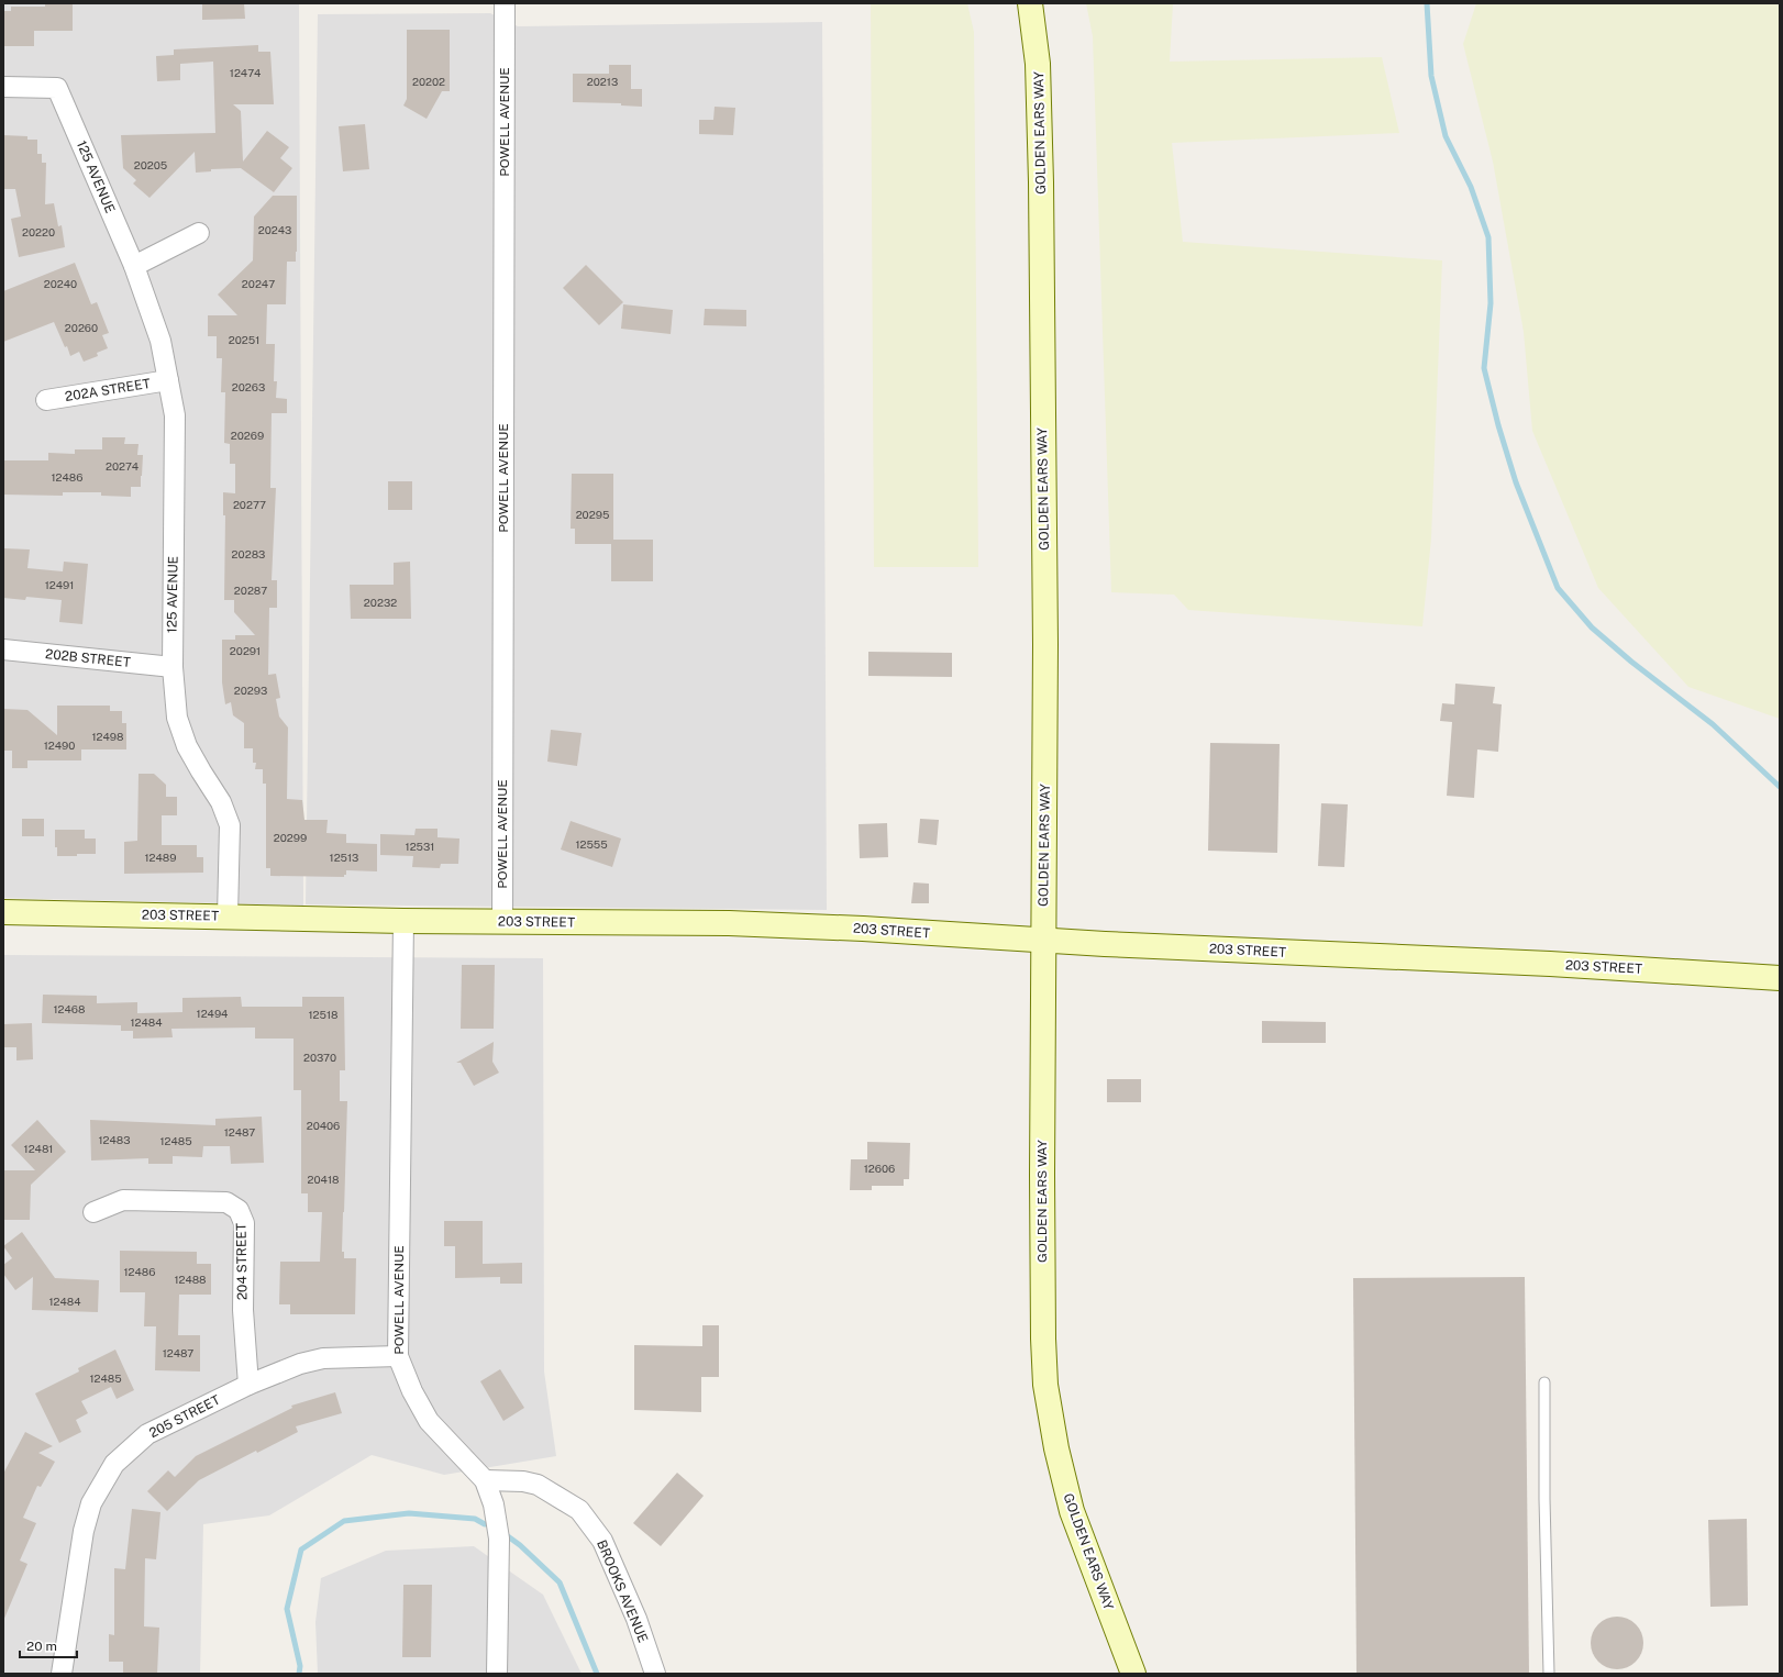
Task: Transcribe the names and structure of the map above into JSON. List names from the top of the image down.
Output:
{
  "streets": {
    "main road": ["GOLDEN EARS WAY", "203 STREET"],
    "street": [
      "POWELL AVENUE",
      "125 AVENUE",
      "202A STREET",
      "202B STREET",
      "204 STREET",
      "205 STREET",
      "BROOKS AVENUE"
    ]
  },
  "crossings": [
    ["POWELL AVENUE", "203 STREET"],
    ["POWELL AVENUE", "205 STREET"],
    ["POWELL AVENUE", "BROOKS AVENUE"],
    ["GOLDEN EARS WAY", "203 STREET"],
    ["125 AVENUE", "202A STREET"],
    ["125 AVENUE", "202B STREET"],
    ["125 AVENUE", "203 STREET"],
    ["204 STREET", "205 STREET"]
  ],
  "house_numbers": [
    "12474",
    "20202",
    "20213",
    "20205",
    "20243",
    "20220",
    "20240",
    "20247",
    "20260",
    "20251",
    "20263",
    "20269",
    "20274",
    "12486",
    "20277",
    "20295",
    "20283",
    "12491",
    "20287",
    "20232",
    "20291",
    "20293",
    "12498",
    "12490",
    "20299",
    "12555",
    "12531",
    "12489",
    "12513",
    "12468",
    "12494",
    "12518",
    "12484",
    "20370",
    "20406",
    "12487",
    "12483",
    "12485",
    "12481",
    "12606",
    "20418",
    "12486",
    "12488",
    "12484",
    "12487",
    "12485"
  ],
  "scale_bar": "20 m"
}
